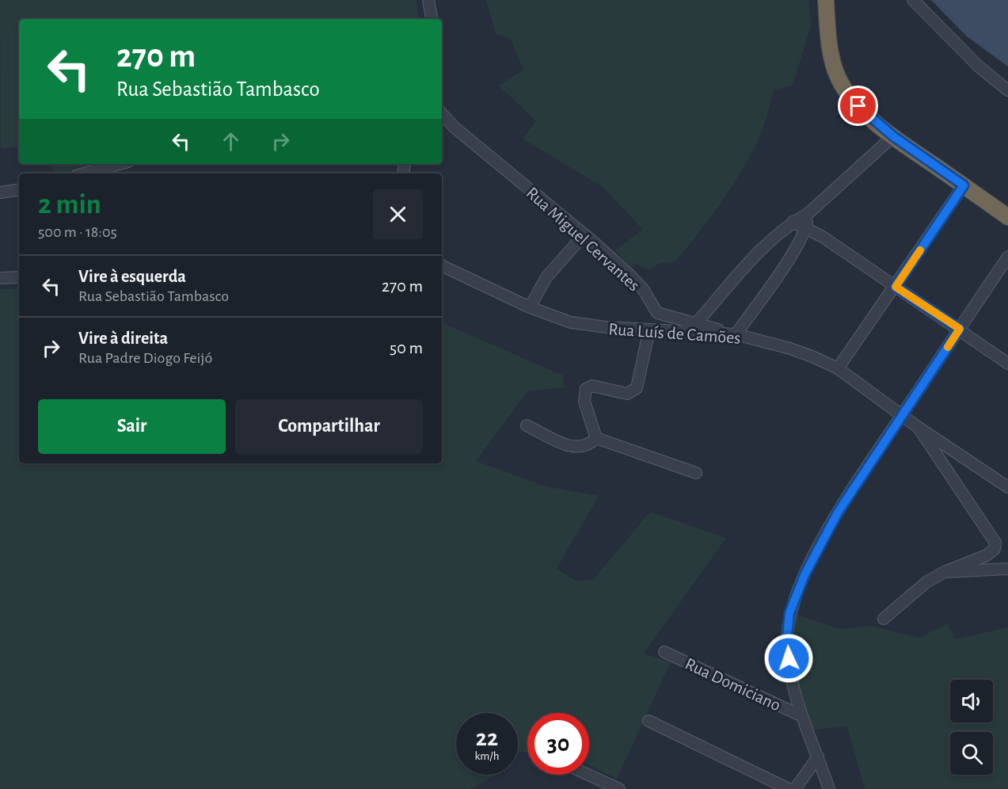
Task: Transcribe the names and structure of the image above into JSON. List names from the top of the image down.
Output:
{
  "streets": {
    "street": ["Rua Miguel Cervantes", "Rua Luís de Camões", "Rua Domiciano"]
  },
  "crossings": [
    ["Rua Miguel Cervantes", "Rua Luís de Camões"]
  ],
  "page": {
    "turn": ["270 m", "Rua Sebastião Tambasco"],
    "heading": ["2 min", "500 m · 18:05"],
    "list": [
      {
        "name": "Vire à esquerda",
        "note": "Rua Sebastião Tambasco",
        "value": "270 m"
      },
      {
        "name": "Vire à direita",
        "note": "Rua Padre Diogo Feijó",
        "value": "50 m"
      }
    ],
    "buttons": ["Sair", "Compartilhar"],
    "speed": "22 km/h",
    "limit": "30"
  }
}
